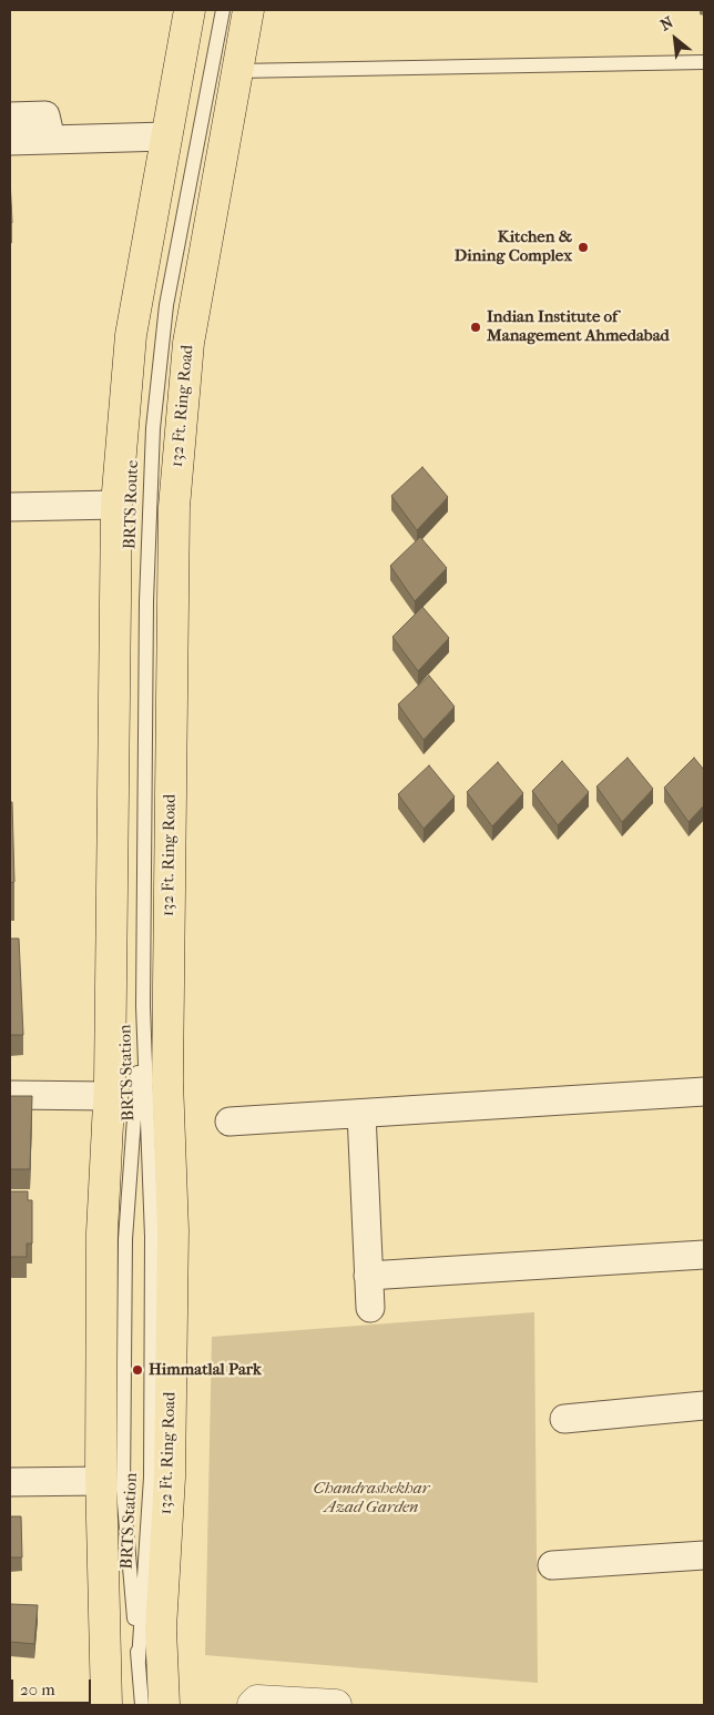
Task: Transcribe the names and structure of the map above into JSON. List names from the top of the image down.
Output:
{
  "streets": {
    "main road": ["132 Ft. Ring Road"],
    "lane": ["BRTS Route", "BRTS Station"]
  },
  "crossings": [
    ["BRTS Route", "BRTS Station"]
  ],
  "parks": ["Chandrashekhar Azad Garden"],
  "places": ["Kitchen & Dining Complex", "Indian Institute of Management Ahmedabad", "Himmatlal Park"],
  "scale_bar": "20 m",
  "north": "top left"
}
